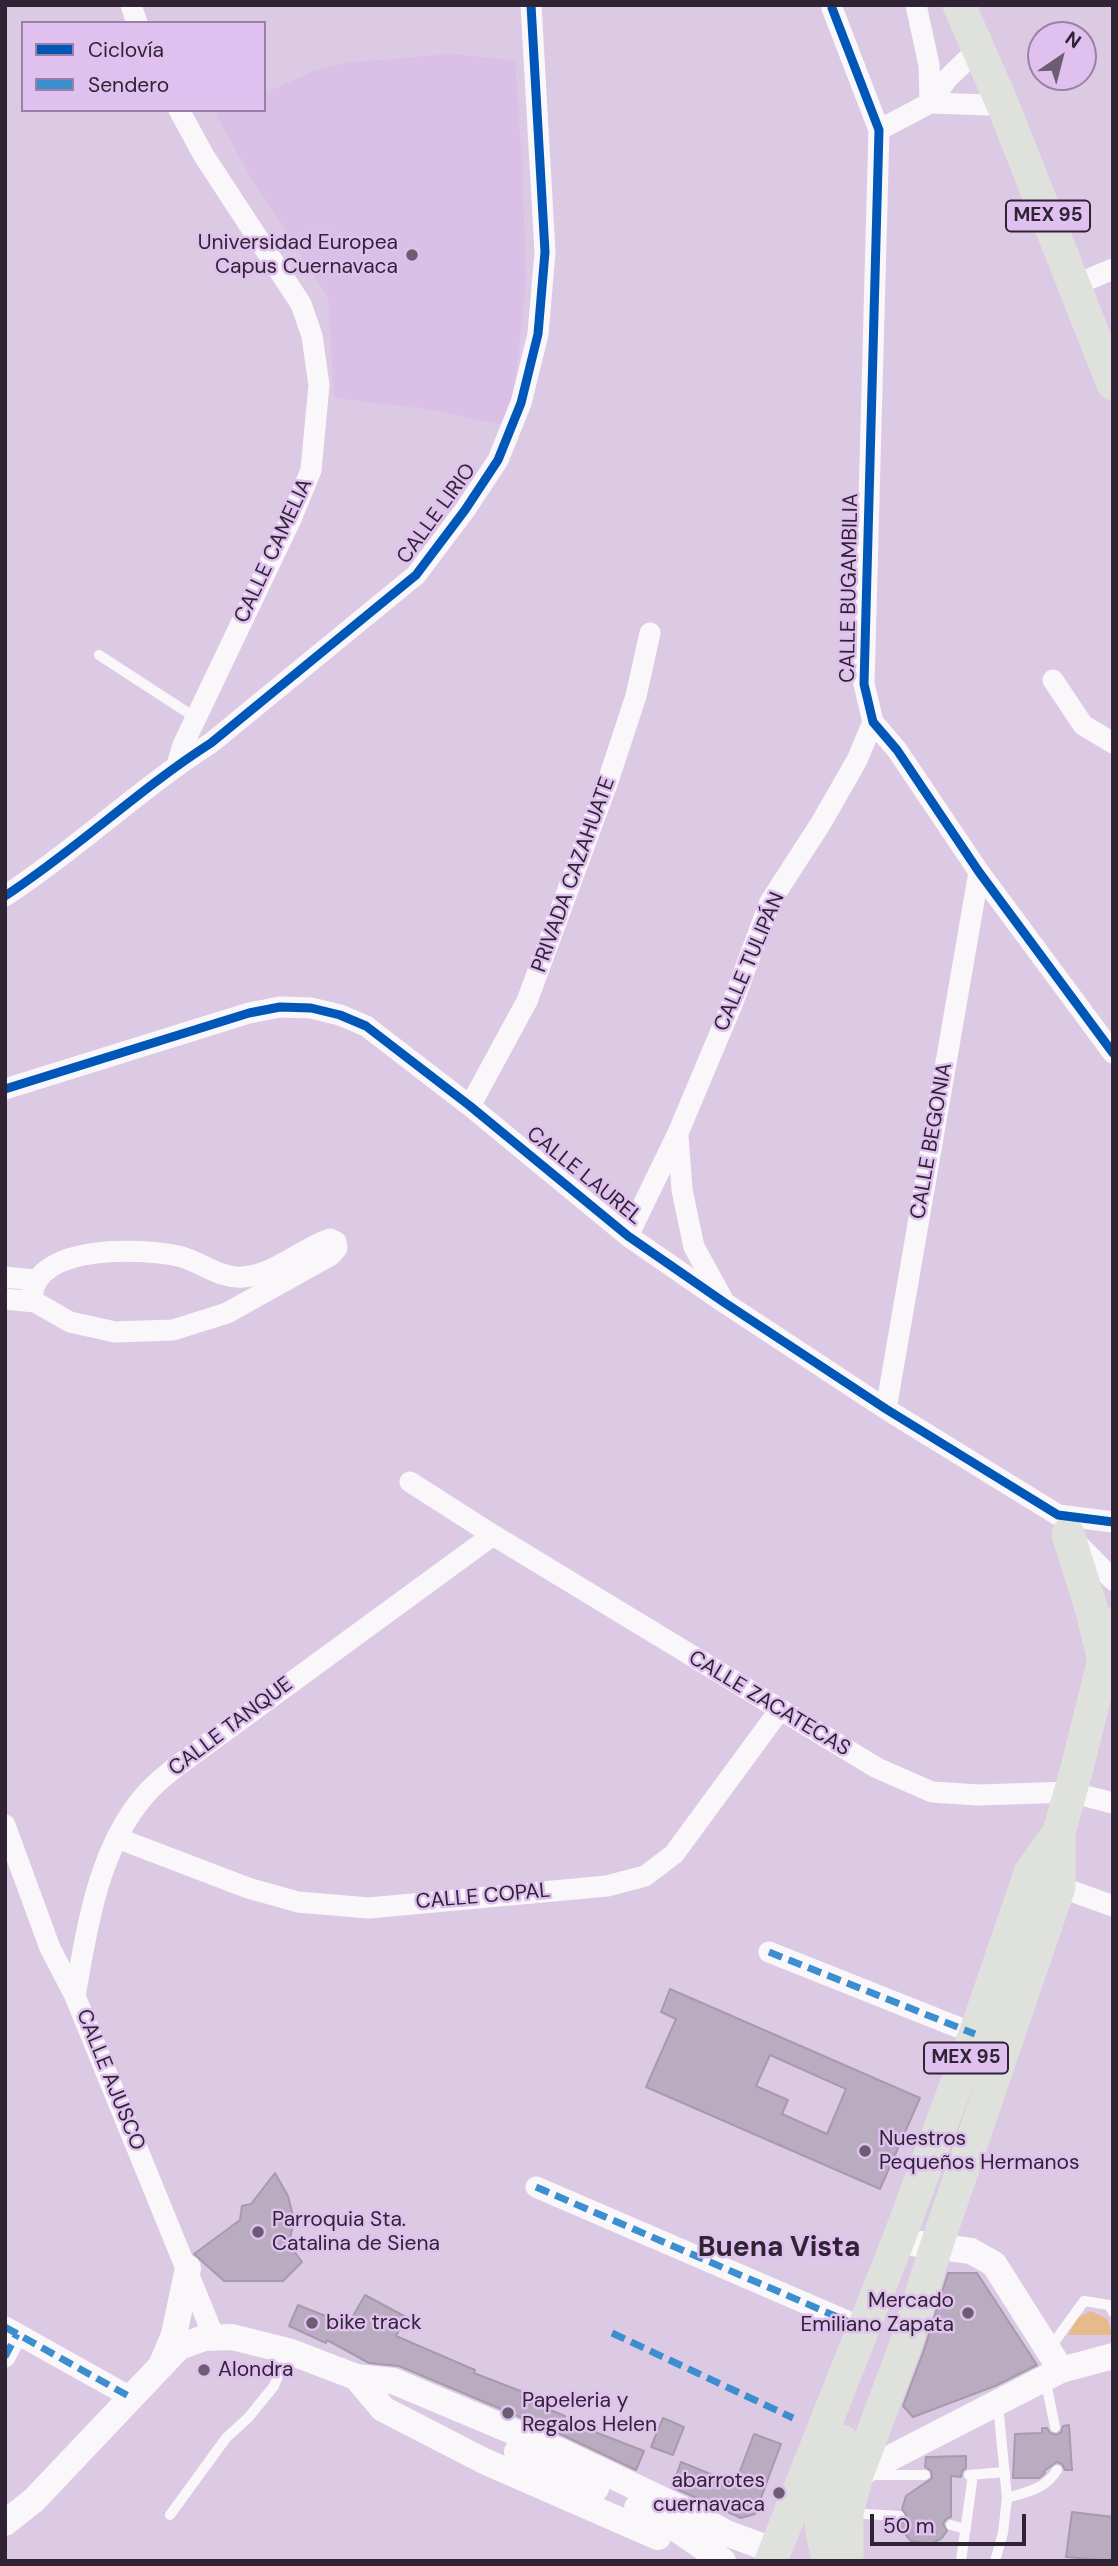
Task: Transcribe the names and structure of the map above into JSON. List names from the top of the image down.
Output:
{
  "streets": {
    "main road": ["MEX 95"],
    "street": [
      "CALLE LIRIO",
      "CALLE CAMELIA",
      "CALLE BUGAMBILIA",
      "PRIVADA CAZAHUATE",
      "CALLE TULIPÁN",
      "CALLE BEGONIA",
      "CALLE LAUREL",
      "CALLE ZACATECAS",
      "CALLE TANQUE",
      "CALLE COPAL",
      "CALLE AJUSCO"
    ]
  },
  "crossings": [
    ["MEX 95", "CALLE ZACATECAS"],
    ["CALLE LIRIO", "CALLE CAMELIA"],
    ["CALLE BUGAMBILIA", "CALLE TULIPÁN"],
    ["CALLE BUGAMBILIA", "CALLE BEGONIA"],
    ["PRIVADA CAZAHUATE", "CALLE LAUREL"],
    ["CALLE TULIPÁN", "CALLE LAUREL"],
    ["CALLE BEGONIA", "CALLE LAUREL"],
    ["CALLE ZACATECAS", "CALLE TANQUE"],
    ["CALLE ZACATECAS", "CALLE COPAL"],
    ["CALLE TANQUE", "CALLE COPAL"],
    ["CALLE TANQUE", "CALLE AJUSCO"]
  ],
  "districts": ["Buena Vista"],
  "places": [
    "Universidad Europea Capus Cuernavaca",
    "Nuestros Pequeños Hermanos",
    "Parroquia Sta. Catalina de Siena",
    "Mercado Emiliano Zapata",
    "bike track",
    "Alondra",
    "Papeleria y Regalos Helen",
    "abarrotes cuernavaca"
  ],
  "legend": ["Ciclovía", "Sendero"],
  "scale_bar": "50 m",
  "north": "top right"
}
